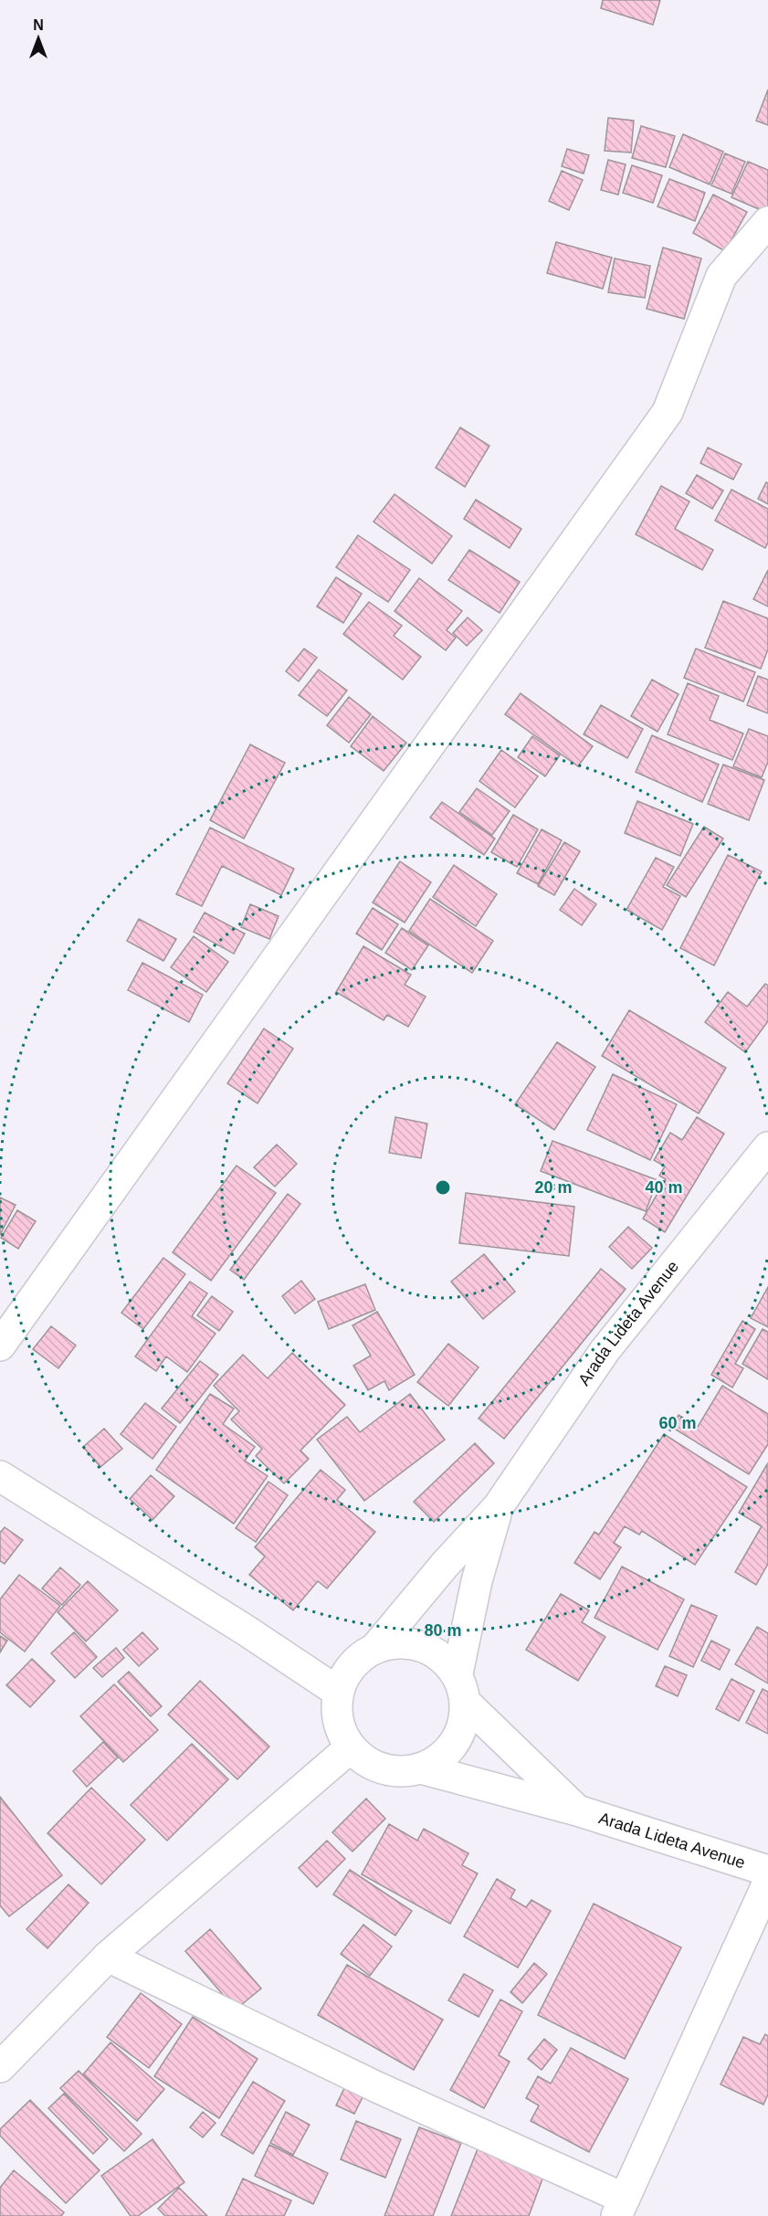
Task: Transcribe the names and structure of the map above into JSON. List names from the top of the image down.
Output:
{
  "streets": {
    "main road": ["Arada Lideta Avenue"]
  },
  "north": "top",
  "rings": [
    "20 m",
    "40 m",
    "60 m",
    "80 m"
  ]
}
